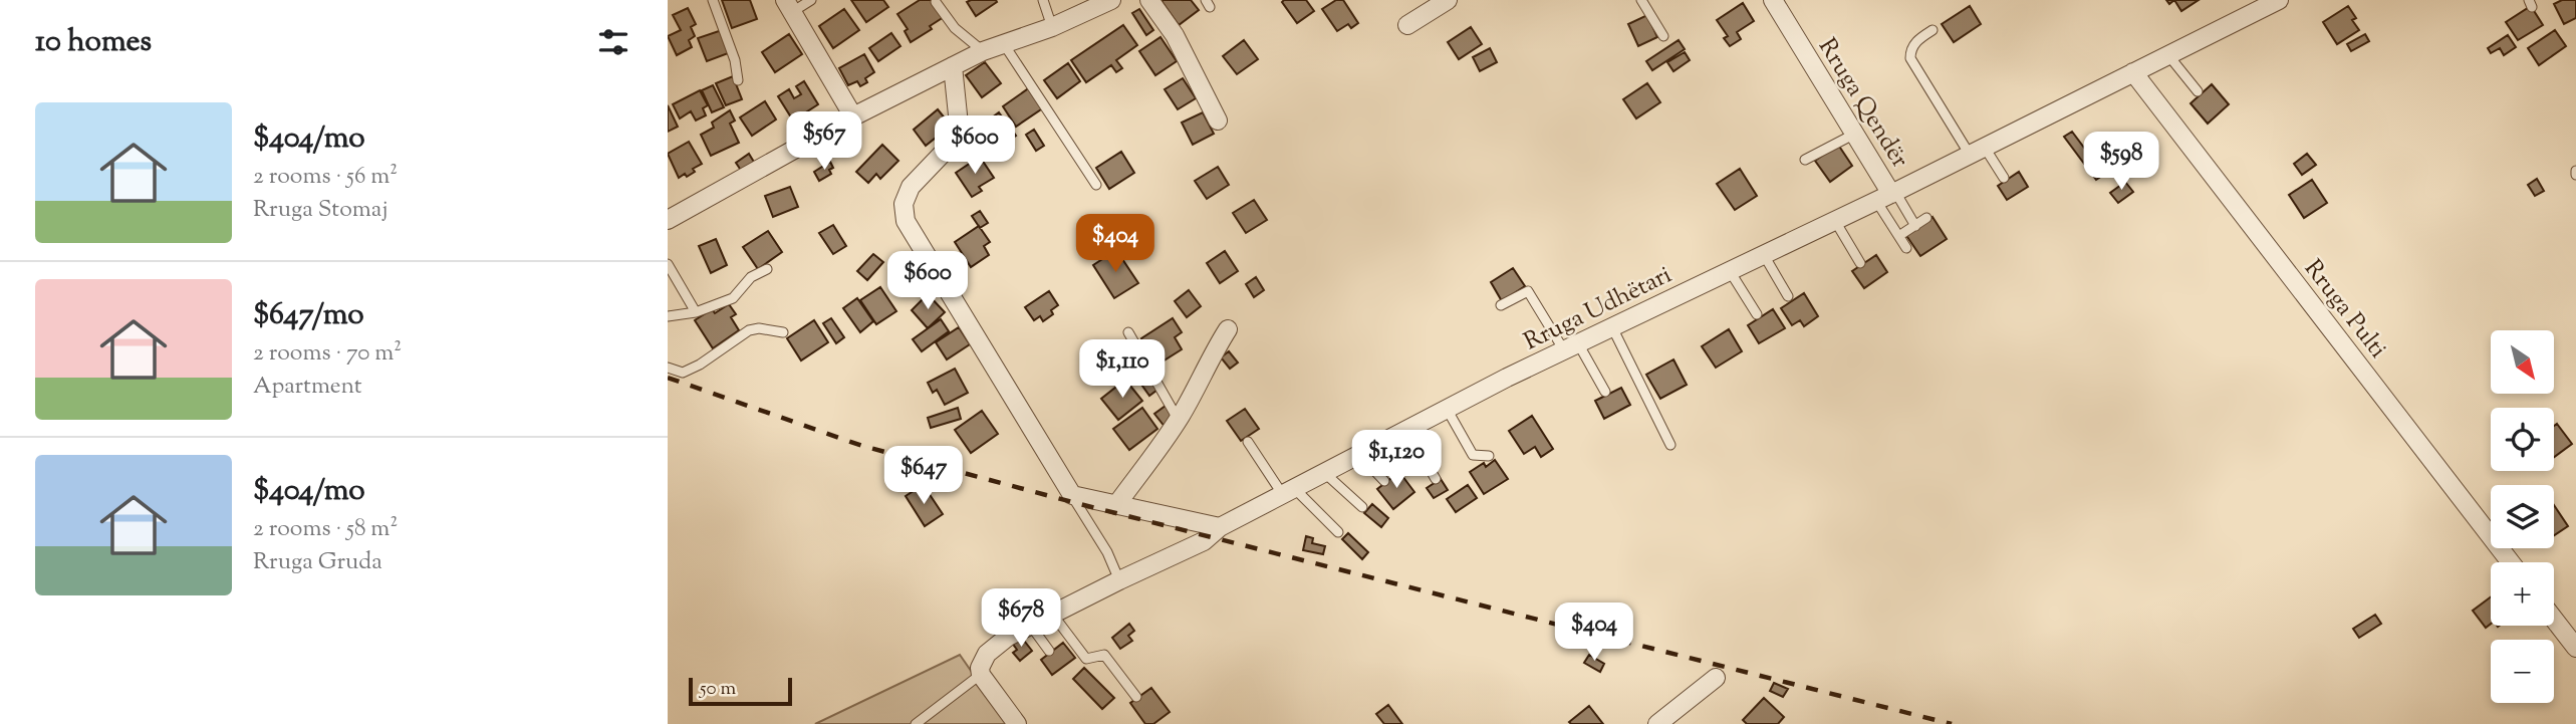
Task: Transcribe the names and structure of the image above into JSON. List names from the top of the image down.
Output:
{
  "streets": {
    "street": ["Rruga Qendër", "Rruga Udhëtari", "Rruga Pulti"]
  },
  "crossings": [
    ["Rruga Qendër", "Rruga Udhëtari"],
    ["Rruga Udhëtari", "Rruga Pulti"]
  ],
  "scale_bar": "50 m",
  "north": "bottom right",
  "page": {
    "heading": "10 homes",
    "list": [
      {
        "name": "$404/mo",
        "note": "2 rooms · 56 m² · Rruga Stomaj"
      },
      {
        "name": "$647/mo",
        "note": "2 rooms · 70 m² · Apartment"
      },
      {
        "name": "$404/mo",
        "note": "2 rooms · 58 m² · Rruga Gruda"
      }
    ],
    "price": [
      "$567",
      "$600",
      "$598",
      "$404",
      "$600",
      "$1,110",
      "$1,120",
      "$647",
      "$678",
      "$404"
    ],
    "map_buttons": ["+", "−"],
    "scale": "50 m"
  }
}
